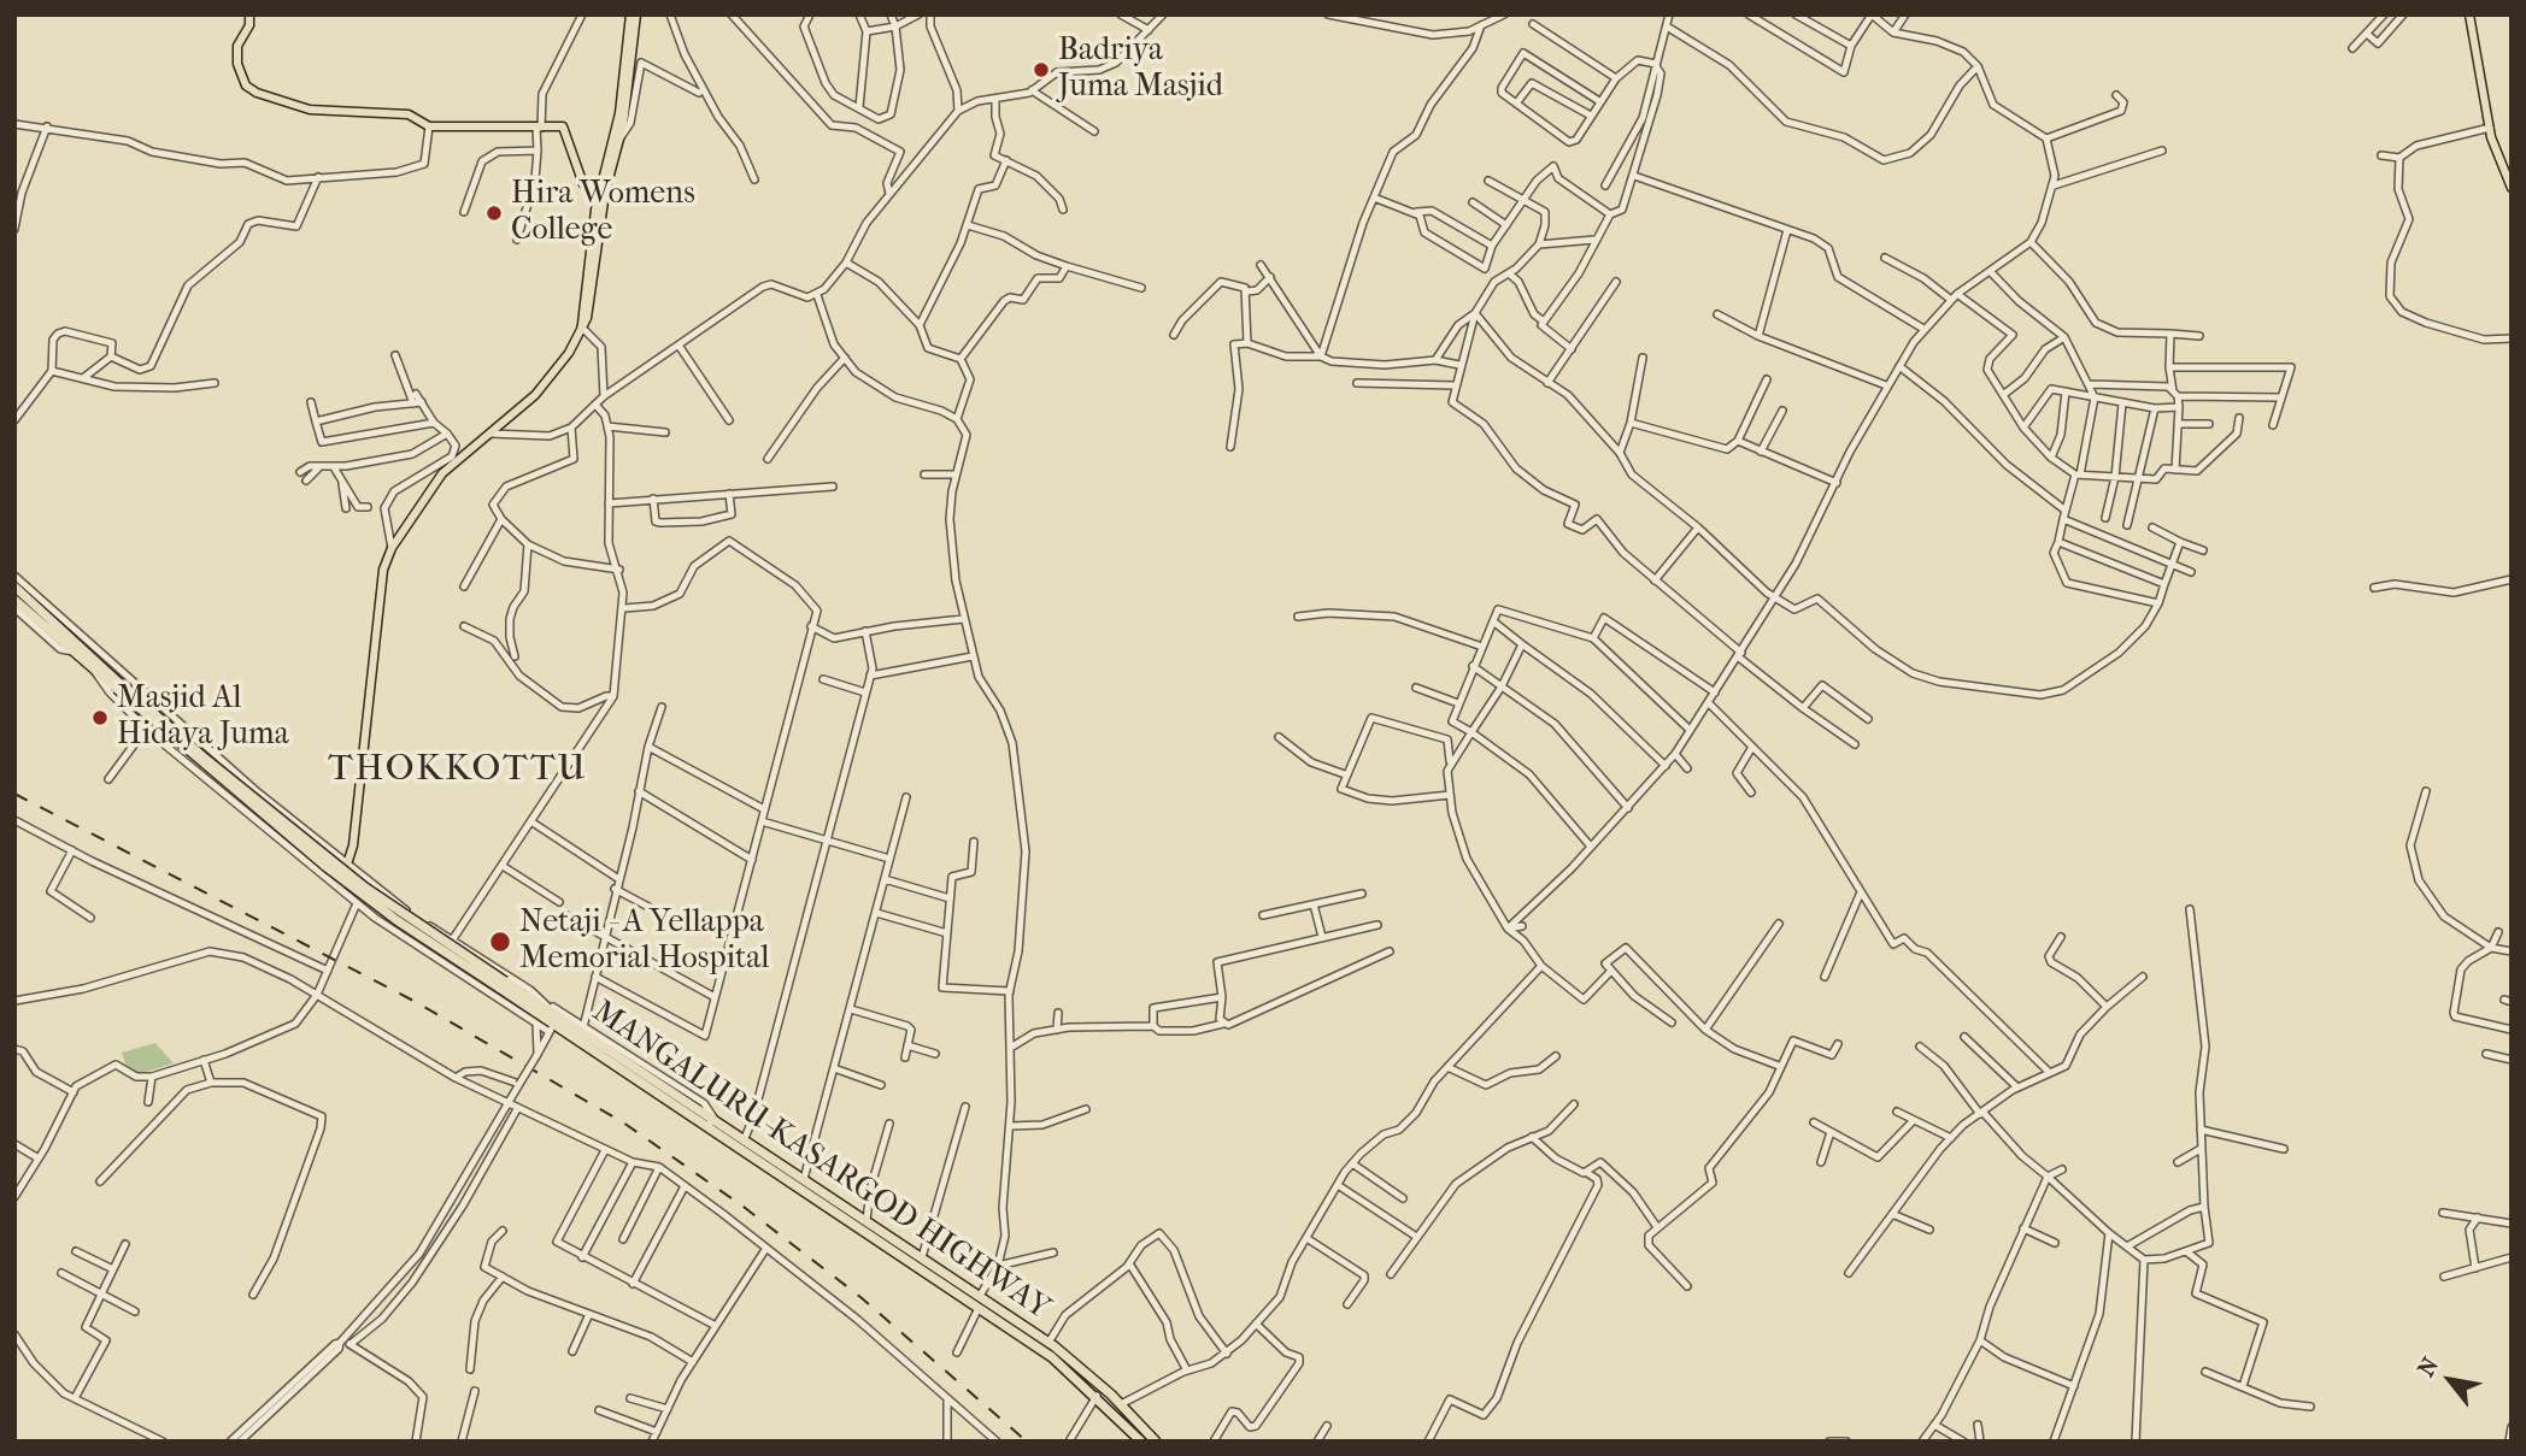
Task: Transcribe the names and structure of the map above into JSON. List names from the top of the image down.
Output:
{
  "streets": {
    "highway": ["MANGALURU-KASARGOD HIGHWAY"]
  },
  "districts": ["THOKKOTTU"],
  "places": [
    "Badriya Juma Masjid",
    "Hira Womens College",
    "Masjid Al Hidaya Juma",
    "Netaji - A Yellappa Memorial Hospital"
  ],
  "north": "top left"
}
